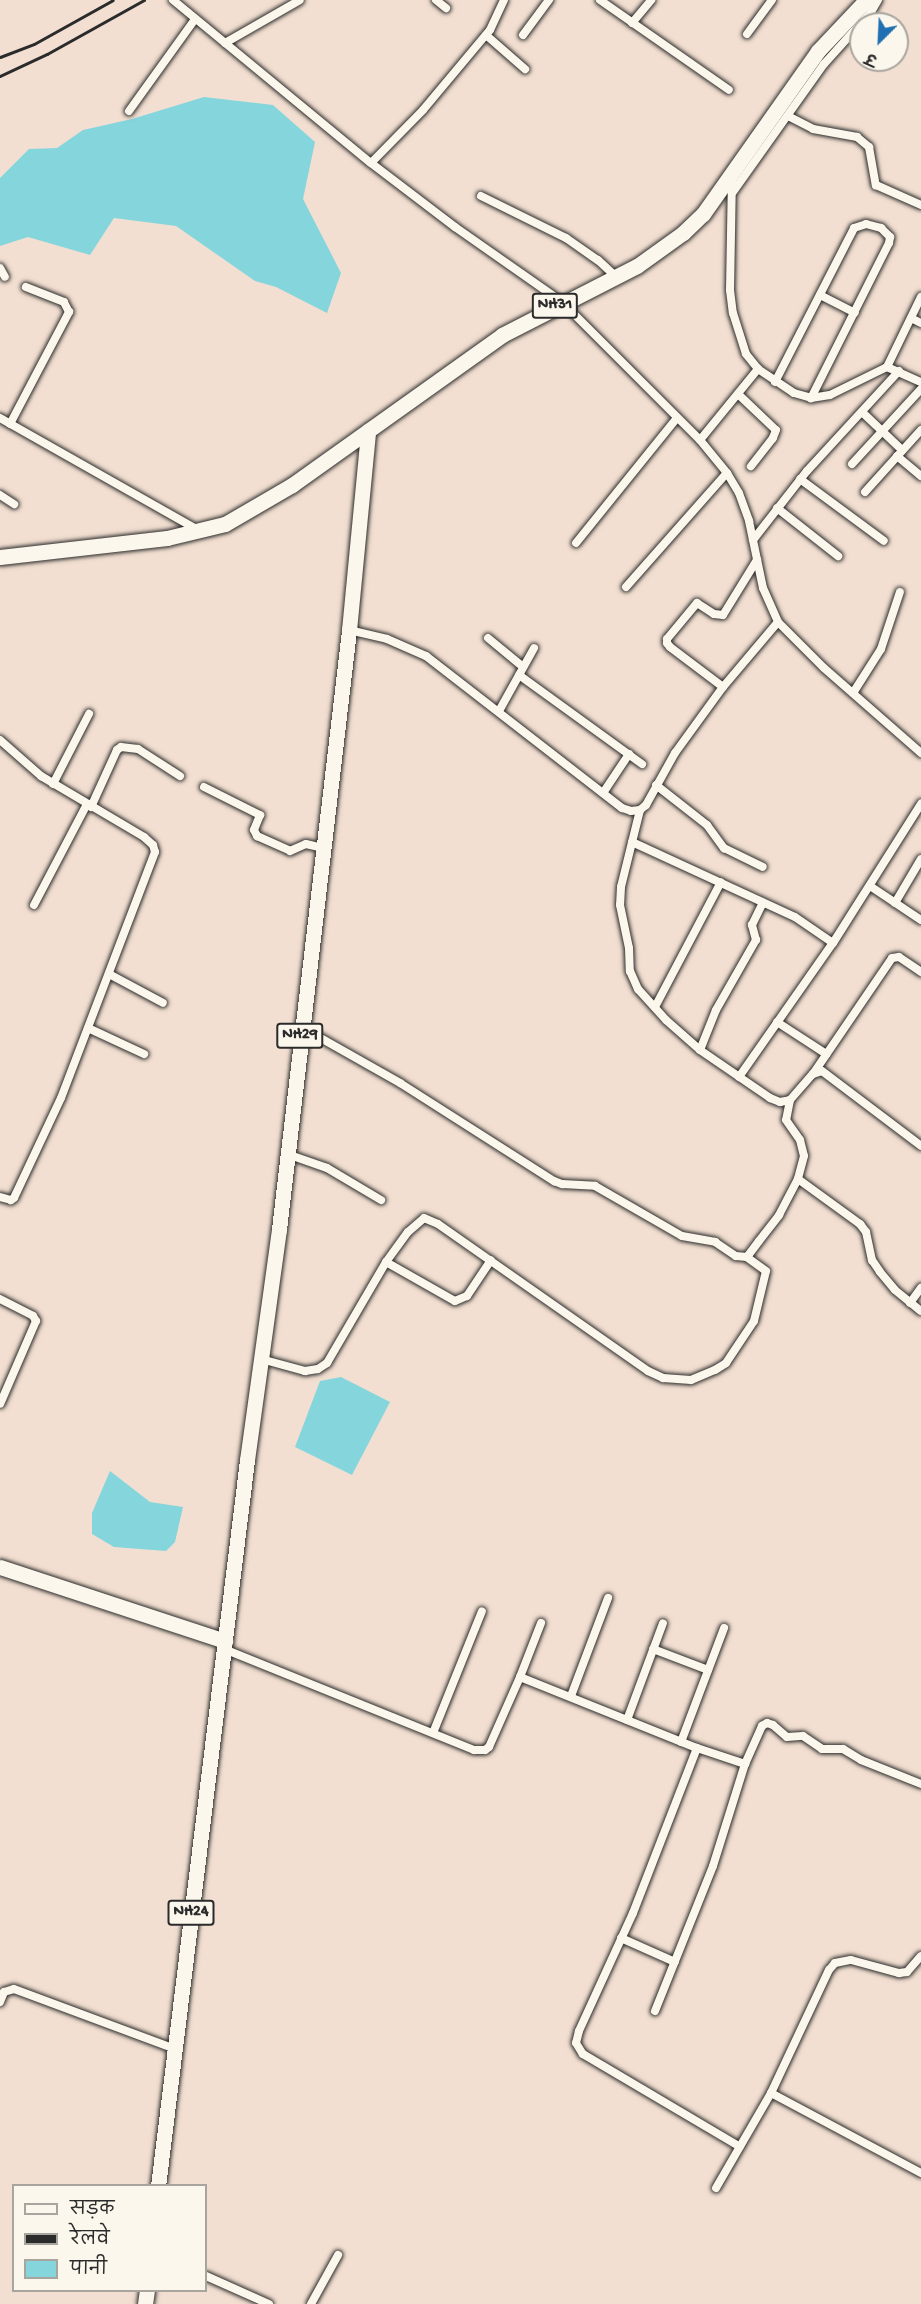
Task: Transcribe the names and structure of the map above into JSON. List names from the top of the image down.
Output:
{
  "streets": {
    "highway": ["NH31", "NH29", "NH24"]
  },
  "crossings": [
    ["NH31", "NH29"],
    ["NH29", "NH24"]
  ],
  "legend": ["सड़क", "रेलवे", "पानी"],
  "north": "bottom left"
}
